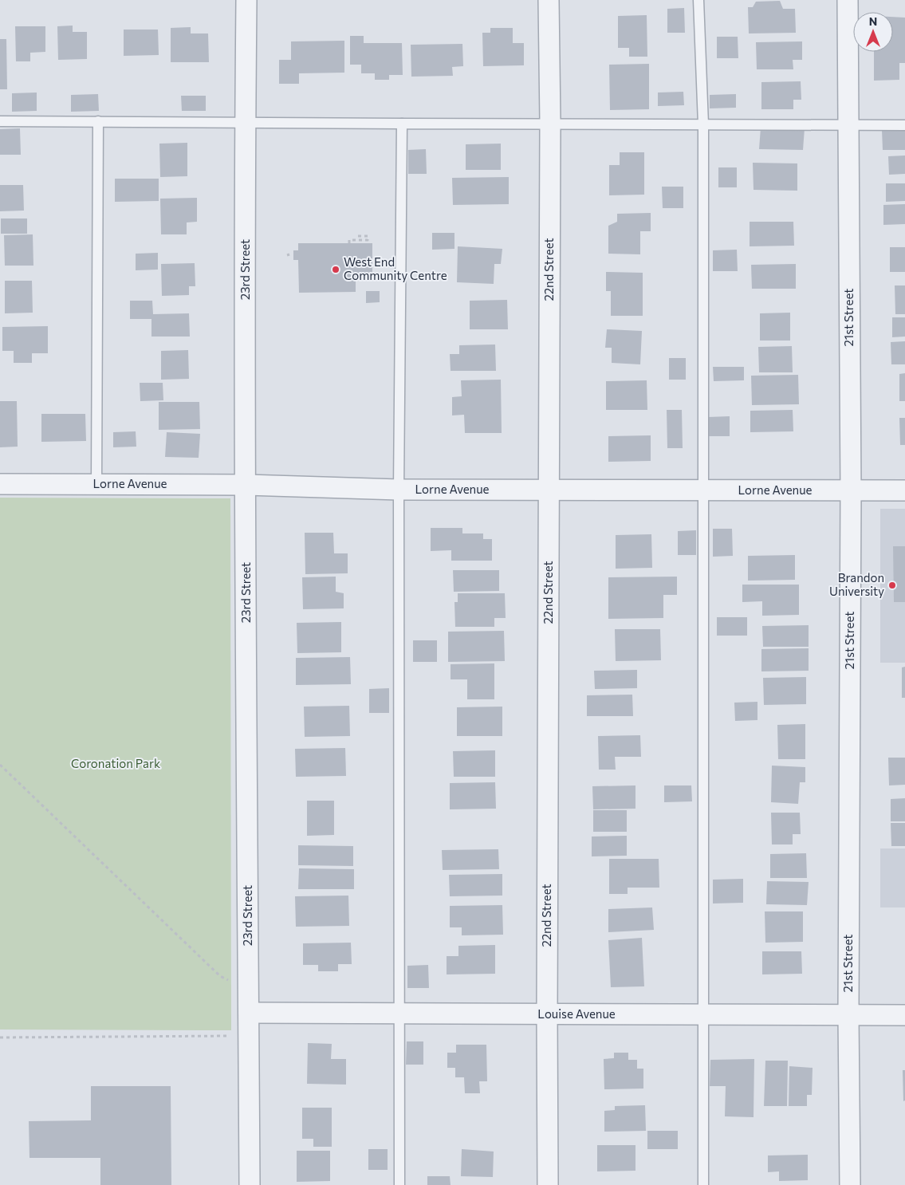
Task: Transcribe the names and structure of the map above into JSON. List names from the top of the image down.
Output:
{
  "streets": {
    "street": [
      "23rd Street",
      "22nd Street",
      "21st Street",
      "Lorne Avenue",
      "Louise Avenue"
    ]
  },
  "crossings": [
    ["23rd Street", "Lorne Avenue"],
    ["23rd Street", "Louise Avenue"],
    ["22nd Street", "Lorne Avenue"],
    ["22nd Street", "Louise Avenue"],
    ["21st Street", "Lorne Avenue"],
    ["21st Street", "Louise Avenue"]
  ],
  "parks": ["Coronation Park"],
  "places": ["West End Community Centre", "Brandon University"],
  "north": "top"
}
